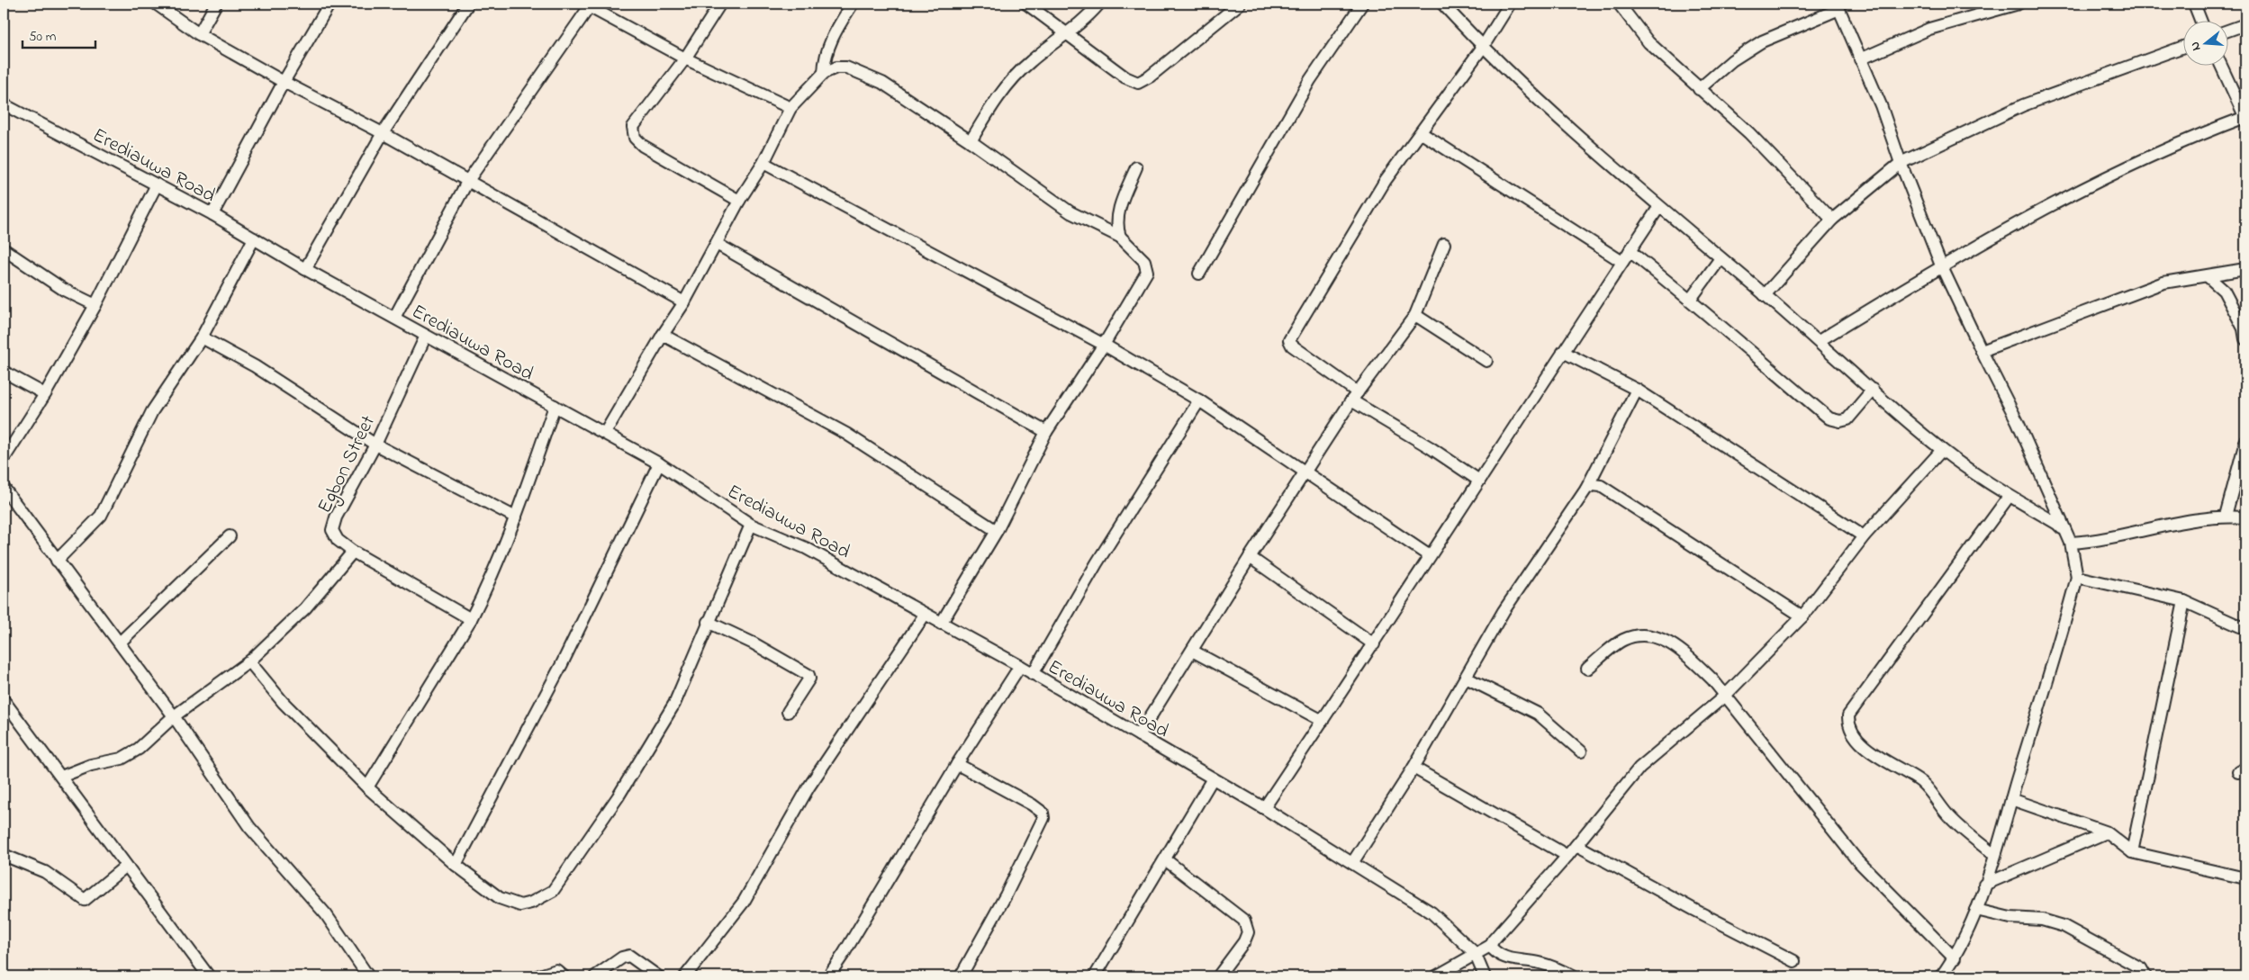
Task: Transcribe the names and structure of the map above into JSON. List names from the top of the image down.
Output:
{
  "streets": {
    "street": ["Erediauwa Road", "Egbon Street"]
  },
  "crossings": [
    ["Erediauwa Road", "Egbon Street"]
  ],
  "scale_bar": "50 m",
  "north": "left"
}
